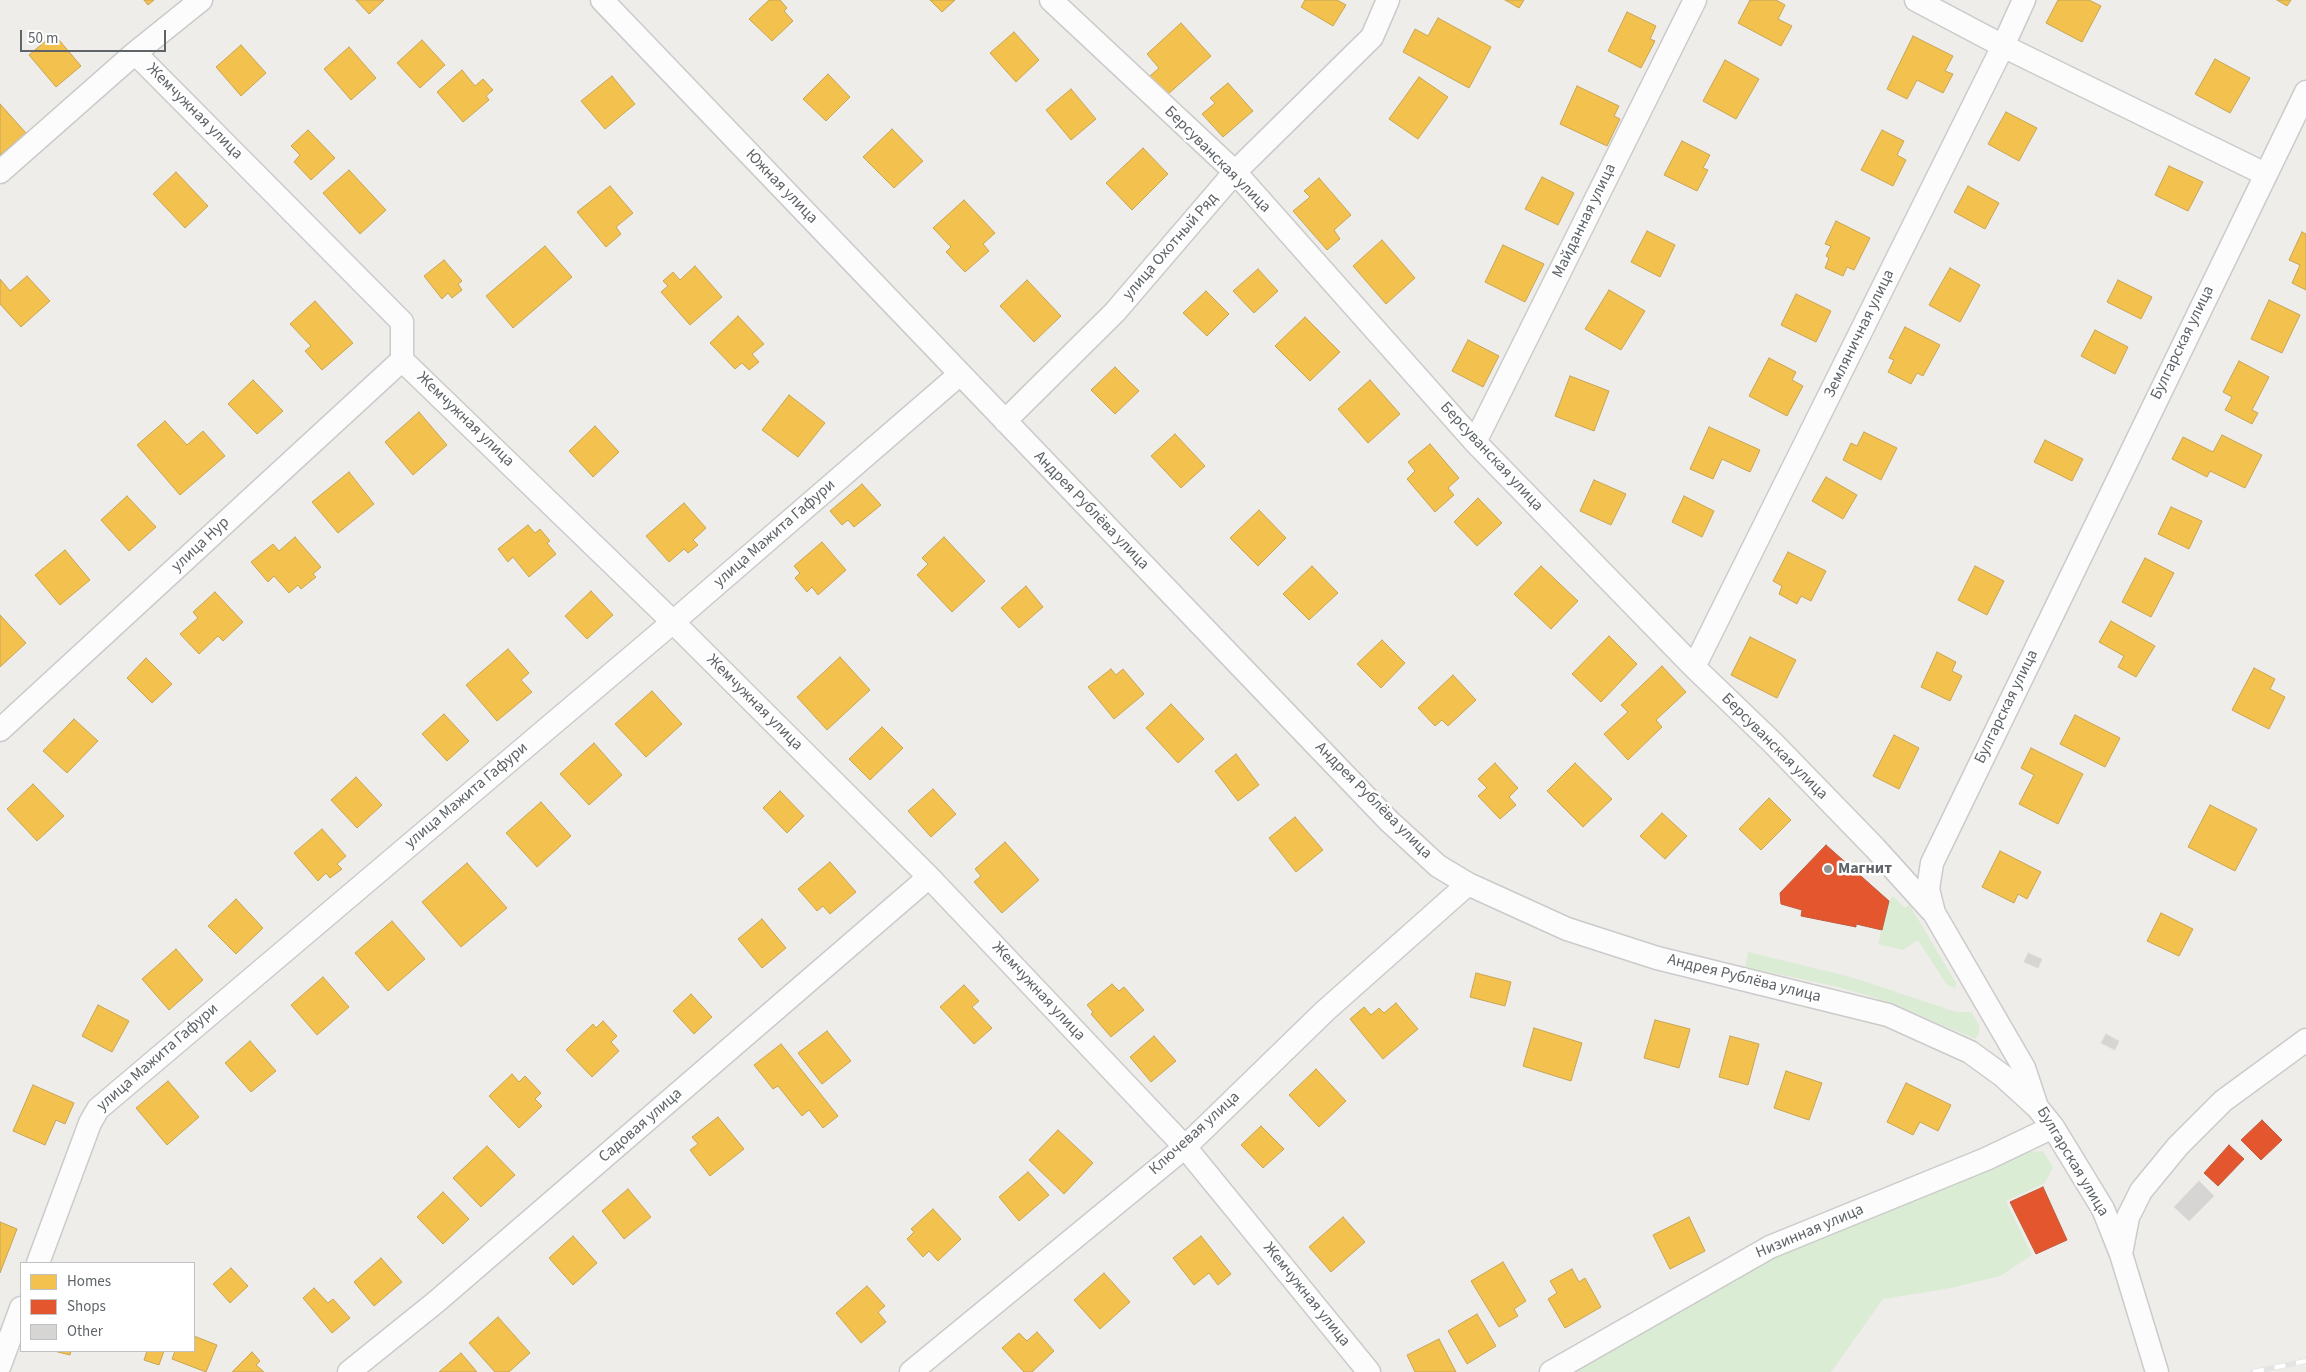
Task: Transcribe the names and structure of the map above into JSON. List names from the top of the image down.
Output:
{
  "streets": {
    "street": [
      "Жемчужная улица",
      "Берсуванская улица",
      "Южная улица",
      "Майданная улица",
      "улица Охотный Ряд",
      "Земляничная улица",
      "Булгарская улица",
      "Андрея Рублёва улица",
      "улица Мажита Гафури",
      "улица Нур",
      "Садовая улица",
      "Ключевая улица",
      "Низинная улица"
    ]
  },
  "crossings": [
    ["Жемчужная улица", "улица Мажита Гафури"],
    ["Жемчужная улица", "улица Нур"],
    ["Жемчужная улица", "Садовая улица"],
    ["Жемчужная улица", "Ключевая улица"],
    ["Берсуванская улица", "Майданная улица"],
    ["Берсуванская улица", "улица Охотный Ряд"],
    ["Берсуванская улица", "Земляничная улица"],
    ["Берсуванская улица", "Булгарская улица"],
    ["Южная улица", "Андрея Рублёва улица"],
    ["Южная улица", "улица Мажита Гафури"],
    ["улица Охотный Ряд", "Андрея Рублёва улица"],
    ["Булгарская улица", "Андрея Рублёва улица"],
    ["Булгарская улица", "Низинная улица"],
    ["Андрея Рублёва улица", "улица Мажита Гафури"],
    ["Андрея Рублёва улица", "Ключевая улица"]
  ],
  "places": ["Магнит"],
  "legend": ["Homes", "Shops", "Other"],
  "scale_bar": "50 m"
}
